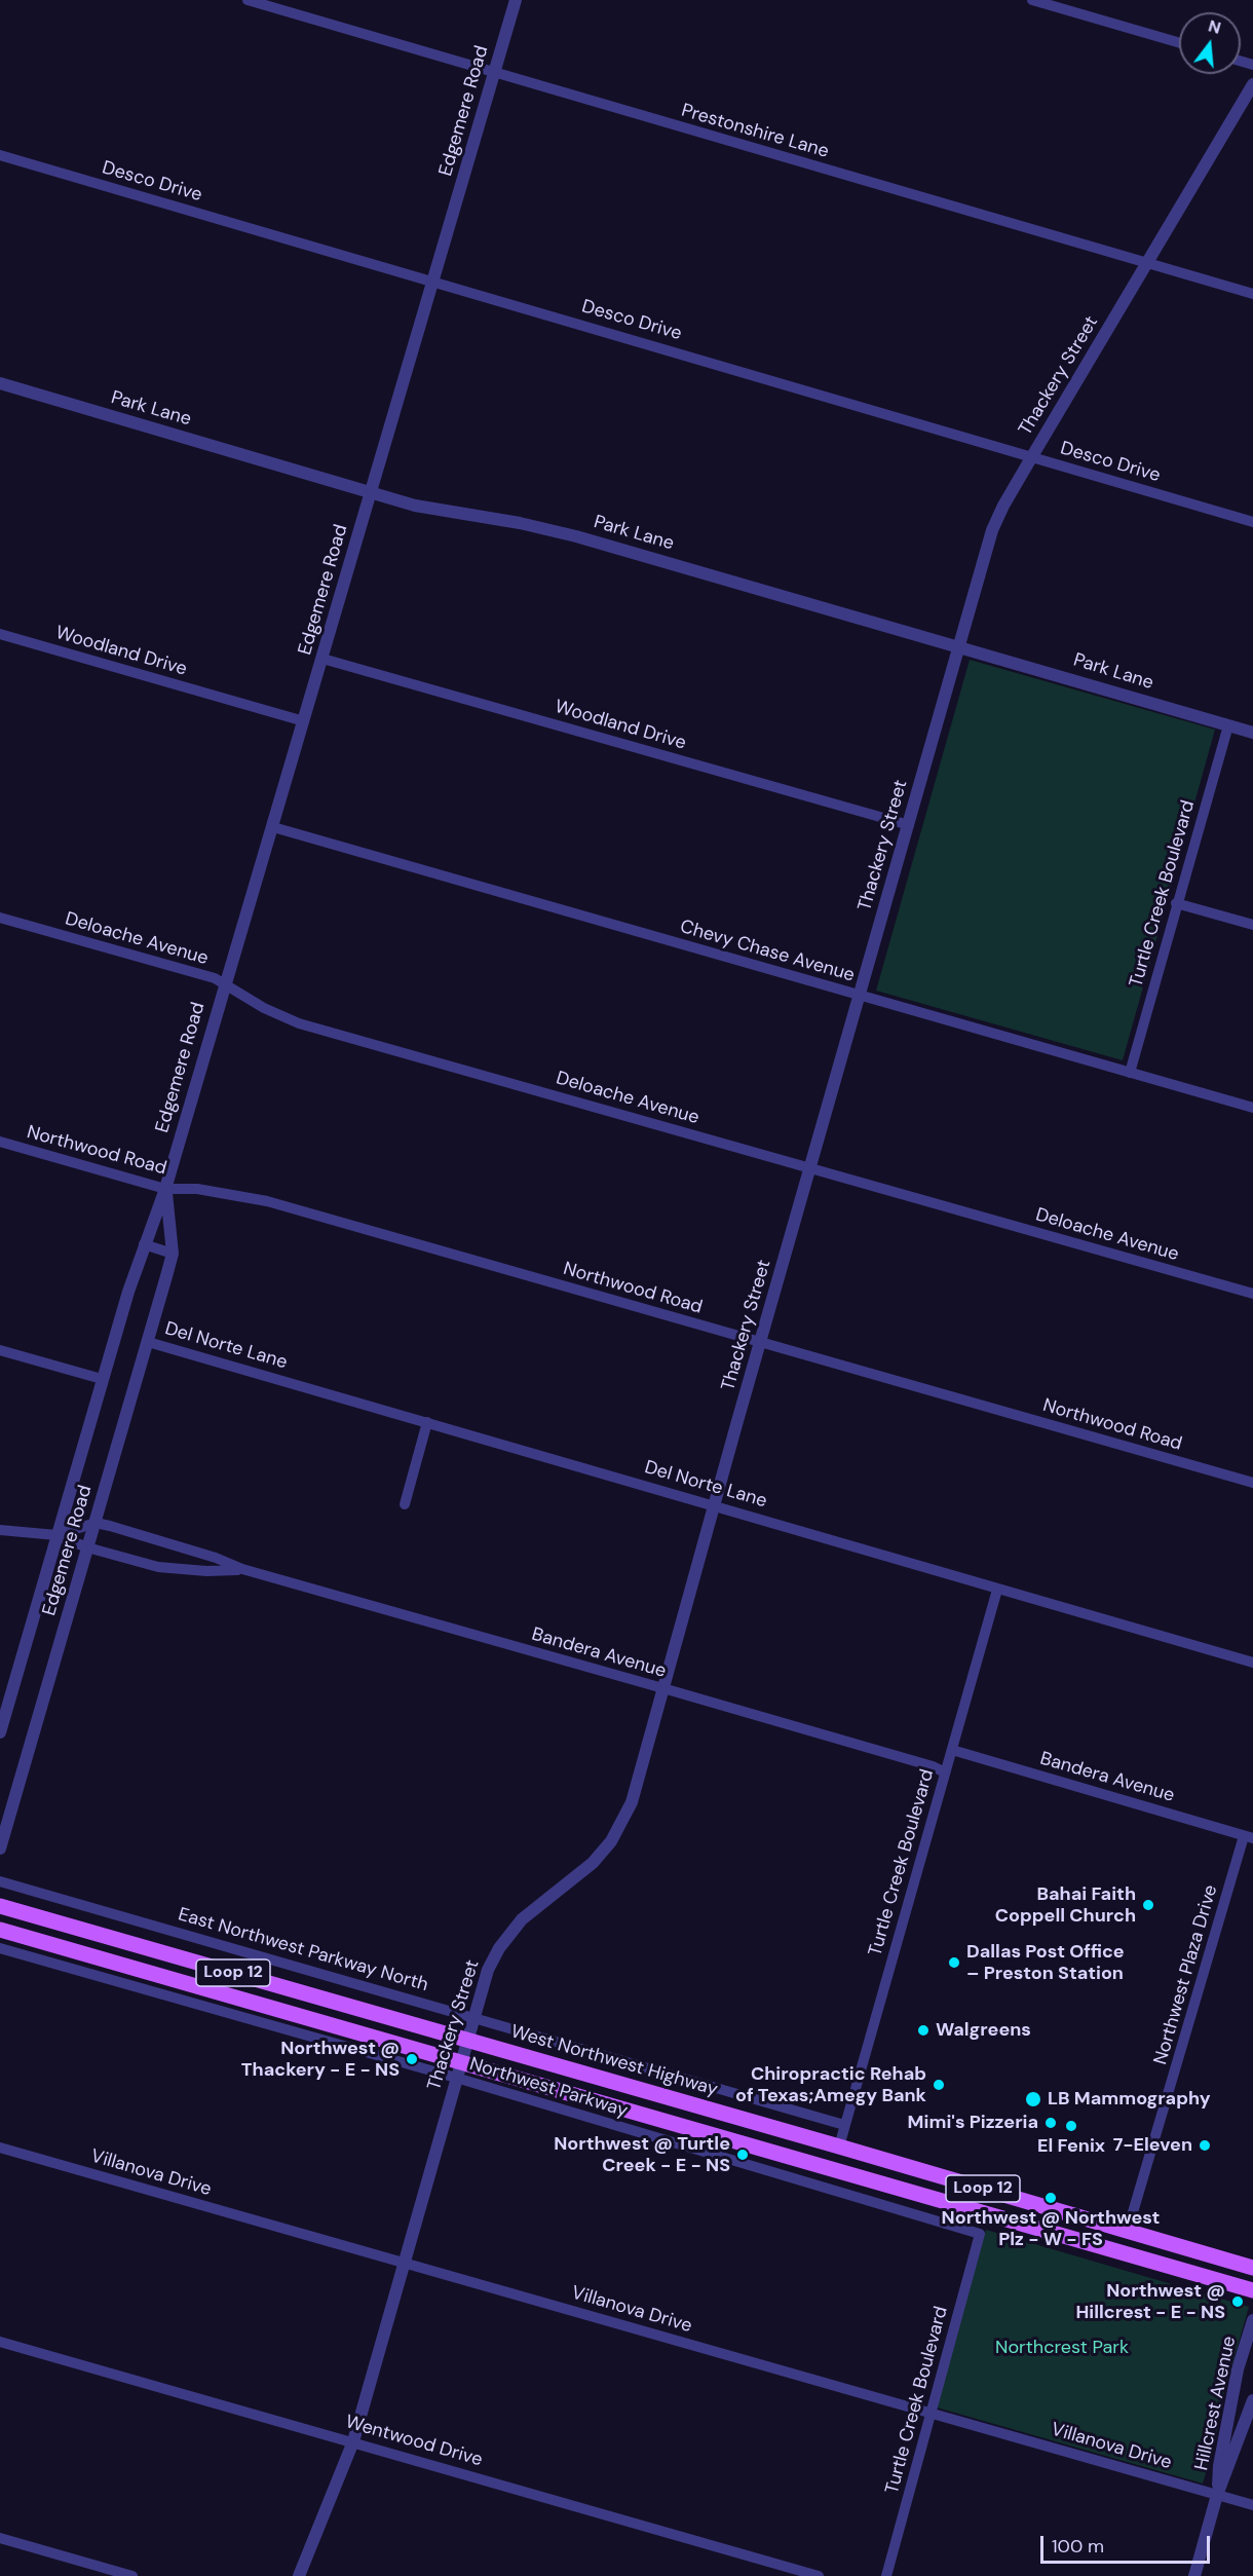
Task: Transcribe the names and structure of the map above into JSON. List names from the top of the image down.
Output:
{
  "streets": {
    "main road": ["Loop 12", "West Northwest Highway"],
    "street": [
      "Edgemere Road",
      "Prestonshire Lane",
      "Desco Drive",
      "Thackery Street",
      "Park Lane",
      "Woodland Drive",
      "Turtle Creek Boulevard",
      "Deloache Avenue",
      "Chevy Chase Avenue",
      "Northwood Road",
      "Del Norte Lane",
      "Bandera Avenue",
      "East Northwest Parkway North",
      "Northwest Plaza Drive",
      "Northwest Parkway",
      "Villanova Drive",
      "Hillcrest Avenue",
      "Wentwood Drive"
    ]
  },
  "crossings": [
    ["Edgemere Road", "Prestonshire Lane"],
    ["Edgemere Road", "Desco Drive"],
    ["Edgemere Road", "Park Lane"],
    ["Edgemere Road", "Woodland Drive"],
    ["Edgemere Road", "Deloache Avenue"],
    ["Edgemere Road", "Chevy Chase Avenue"],
    ["Edgemere Road", "Northwood Road"],
    ["Edgemere Road", "Del Norte Lane"],
    ["Edgemere Road", "Bandera Avenue"],
    ["Prestonshire Lane", "Thackery Street"],
    ["Desco Drive", "Thackery Street"],
    ["Thackery Street", "Park Lane"],
    ["Thackery Street", "Woodland Drive"],
    ["Thackery Street", "Deloache Avenue"],
    ["Thackery Street", "Chevy Chase Avenue"],
    ["Thackery Street", "Northwood Road"],
    ["Thackery Street", "Del Norte Lane"],
    ["Thackery Street", "Bandera Avenue"],
    ["Thackery Street", "East Northwest Parkway North"],
    ["Thackery Street", "Loop 12"],
    ["Thackery Street", "West Northwest Highway"],
    ["Thackery Street", "Northwest Parkway"],
    ["Thackery Street", "Villanova Drive"],
    ["Thackery Street", "Wentwood Drive"],
    ["Park Lane", "Turtle Creek Boulevard"],
    ["Turtle Creek Boulevard", "Chevy Chase Avenue"],
    ["Turtle Creek Boulevard", "Del Norte Lane"],
    ["Turtle Creek Boulevard", "Bandera Avenue"],
    ["Turtle Creek Boulevard", "East Northwest Parkway North"],
    ["Turtle Creek Boulevard", "West Northwest Highway"],
    ["Turtle Creek Boulevard", "Northwest Parkway"],
    ["Turtle Creek Boulevard", "Villanova Drive"],
    ["Bandera Avenue", "Northwest Plaza Drive"],
    ["Northwest Plaza Drive", "West Northwest Highway"],
    ["Villanova Drive", "Hillcrest Avenue"]
  ],
  "parks": ["Northcrest Park"],
  "places": [
    "Bahai Faith Coppell Church",
    "Dallas Post Office – Preston Station",
    "Walgreens",
    "Northwest @ Thackery - E - NS",
    "Chiropractic Rehab of Texas;Amegy Bank",
    "LB Mammography",
    "Mimi's Pizzeria",
    "El Fenix",
    "7-Eleven",
    "Northwest @ Turtle Creek - E - NS",
    "Northwest @ Northwest Plz - W - FS",
    "Northwest @ Hillcrest - E - NS"
  ],
  "scale_bar": "100 m",
  "north": "top"
}
